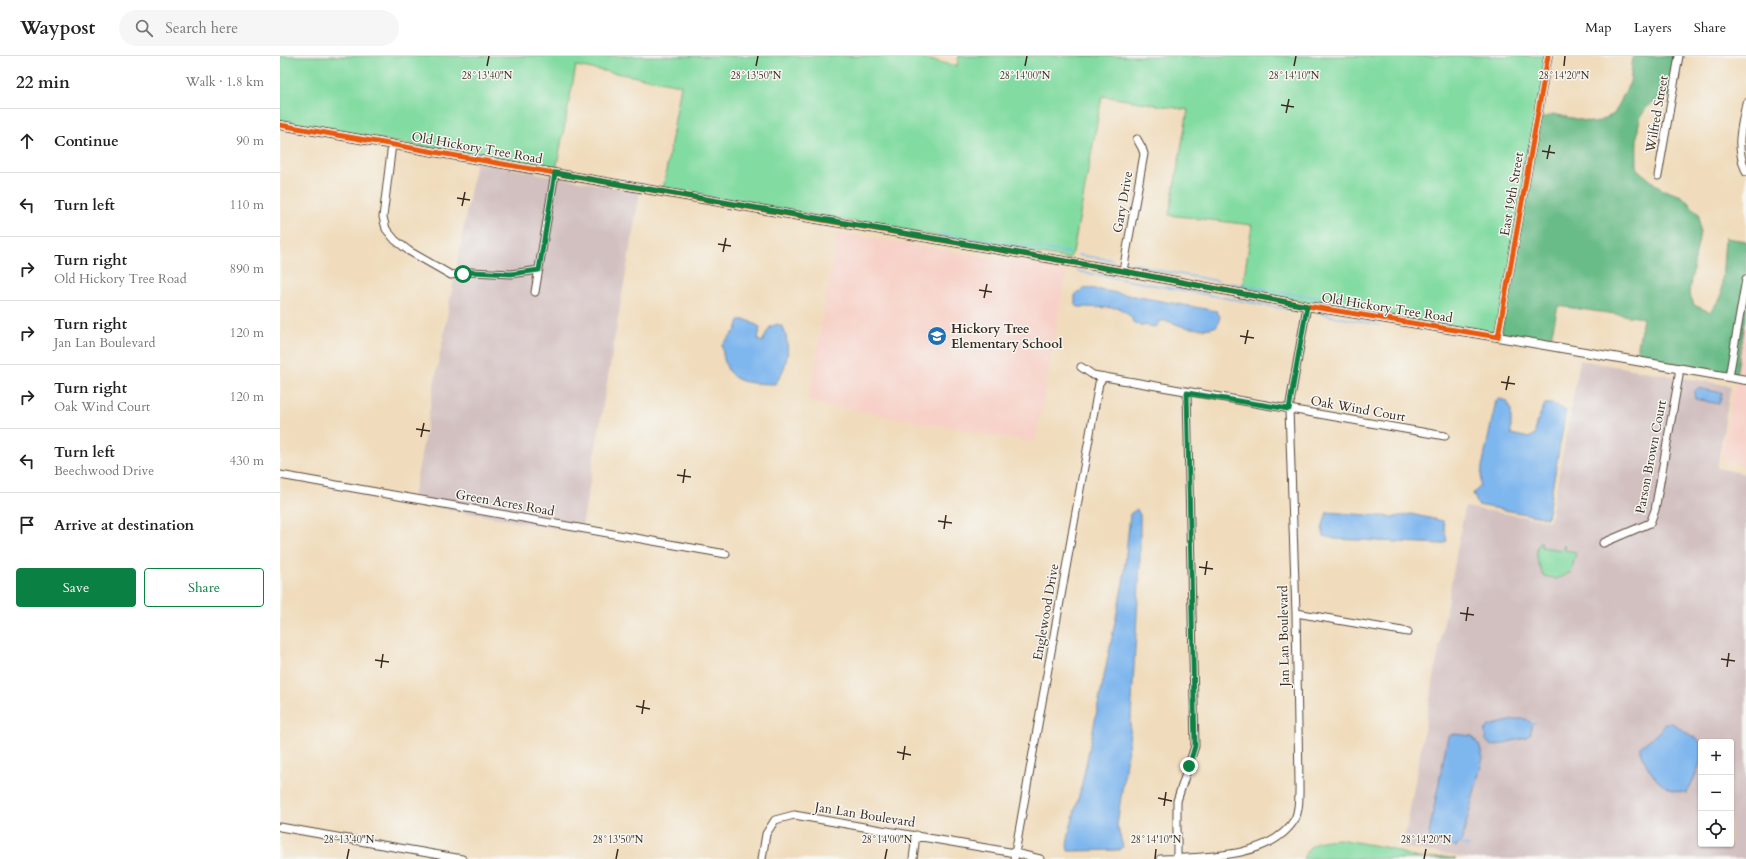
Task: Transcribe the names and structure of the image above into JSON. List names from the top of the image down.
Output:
{
  "streets": {
    "street": [
      "Wilfred Street",
      "Old Hickory Tree Road",
      "East 19th Street",
      "Gary Drive",
      "Oak Wind Court",
      "Parson Brown Court",
      "Green Acres Road",
      "Englewood Drive",
      "Jan Lan Boulevard"
    ]
  },
  "crossings": [
    ["Old Hickory Tree Road", "East 19th Street"],
    ["Old Hickory Tree Road", "Gary Drive"],
    ["Old Hickory Tree Road", "Parson Brown Court"],
    ["Old Hickory Tree Road", "Jan Lan Boulevard"],
    ["Oak Wind Court", "Englewood Drive"],
    ["Oak Wind Court", "Jan Lan Boulevard"],
    ["Englewood Drive", "Jan Lan Boulevard"]
  ],
  "places": {
    "school or university": ["Hickory Tree Elementary School"]
  },
  "page": {
    "header": "Waypost",
    "search": "Search here",
    "nav": ["Map", "Layers", "Share"],
    "heading": ["22 min", "Walk · 1.8 km"],
    "list": [
      ["Continue", "90 m"],
      ["Turn left", "110 m"],
      ["Turn right", "Old Hickory Tree Road", "890 m"],
      ["Turn right", "Jan Lan Boulevard", "120 m"],
      ["Turn right", "Oak Wind Court", "120 m"],
      ["Turn left", "Beechwood Drive", "430 m"],
      "Arrive at destination"
    ],
    "buttons": ["Save", "Share"],
    "map_buttons": ["+", "−"]
  },
  "coordinates": [
    "28°13'40\"N",
    "28°13'50\"N",
    "28°14'00\"N",
    "28°14'10\"N",
    "28°14'20\"N"
  ]
}
